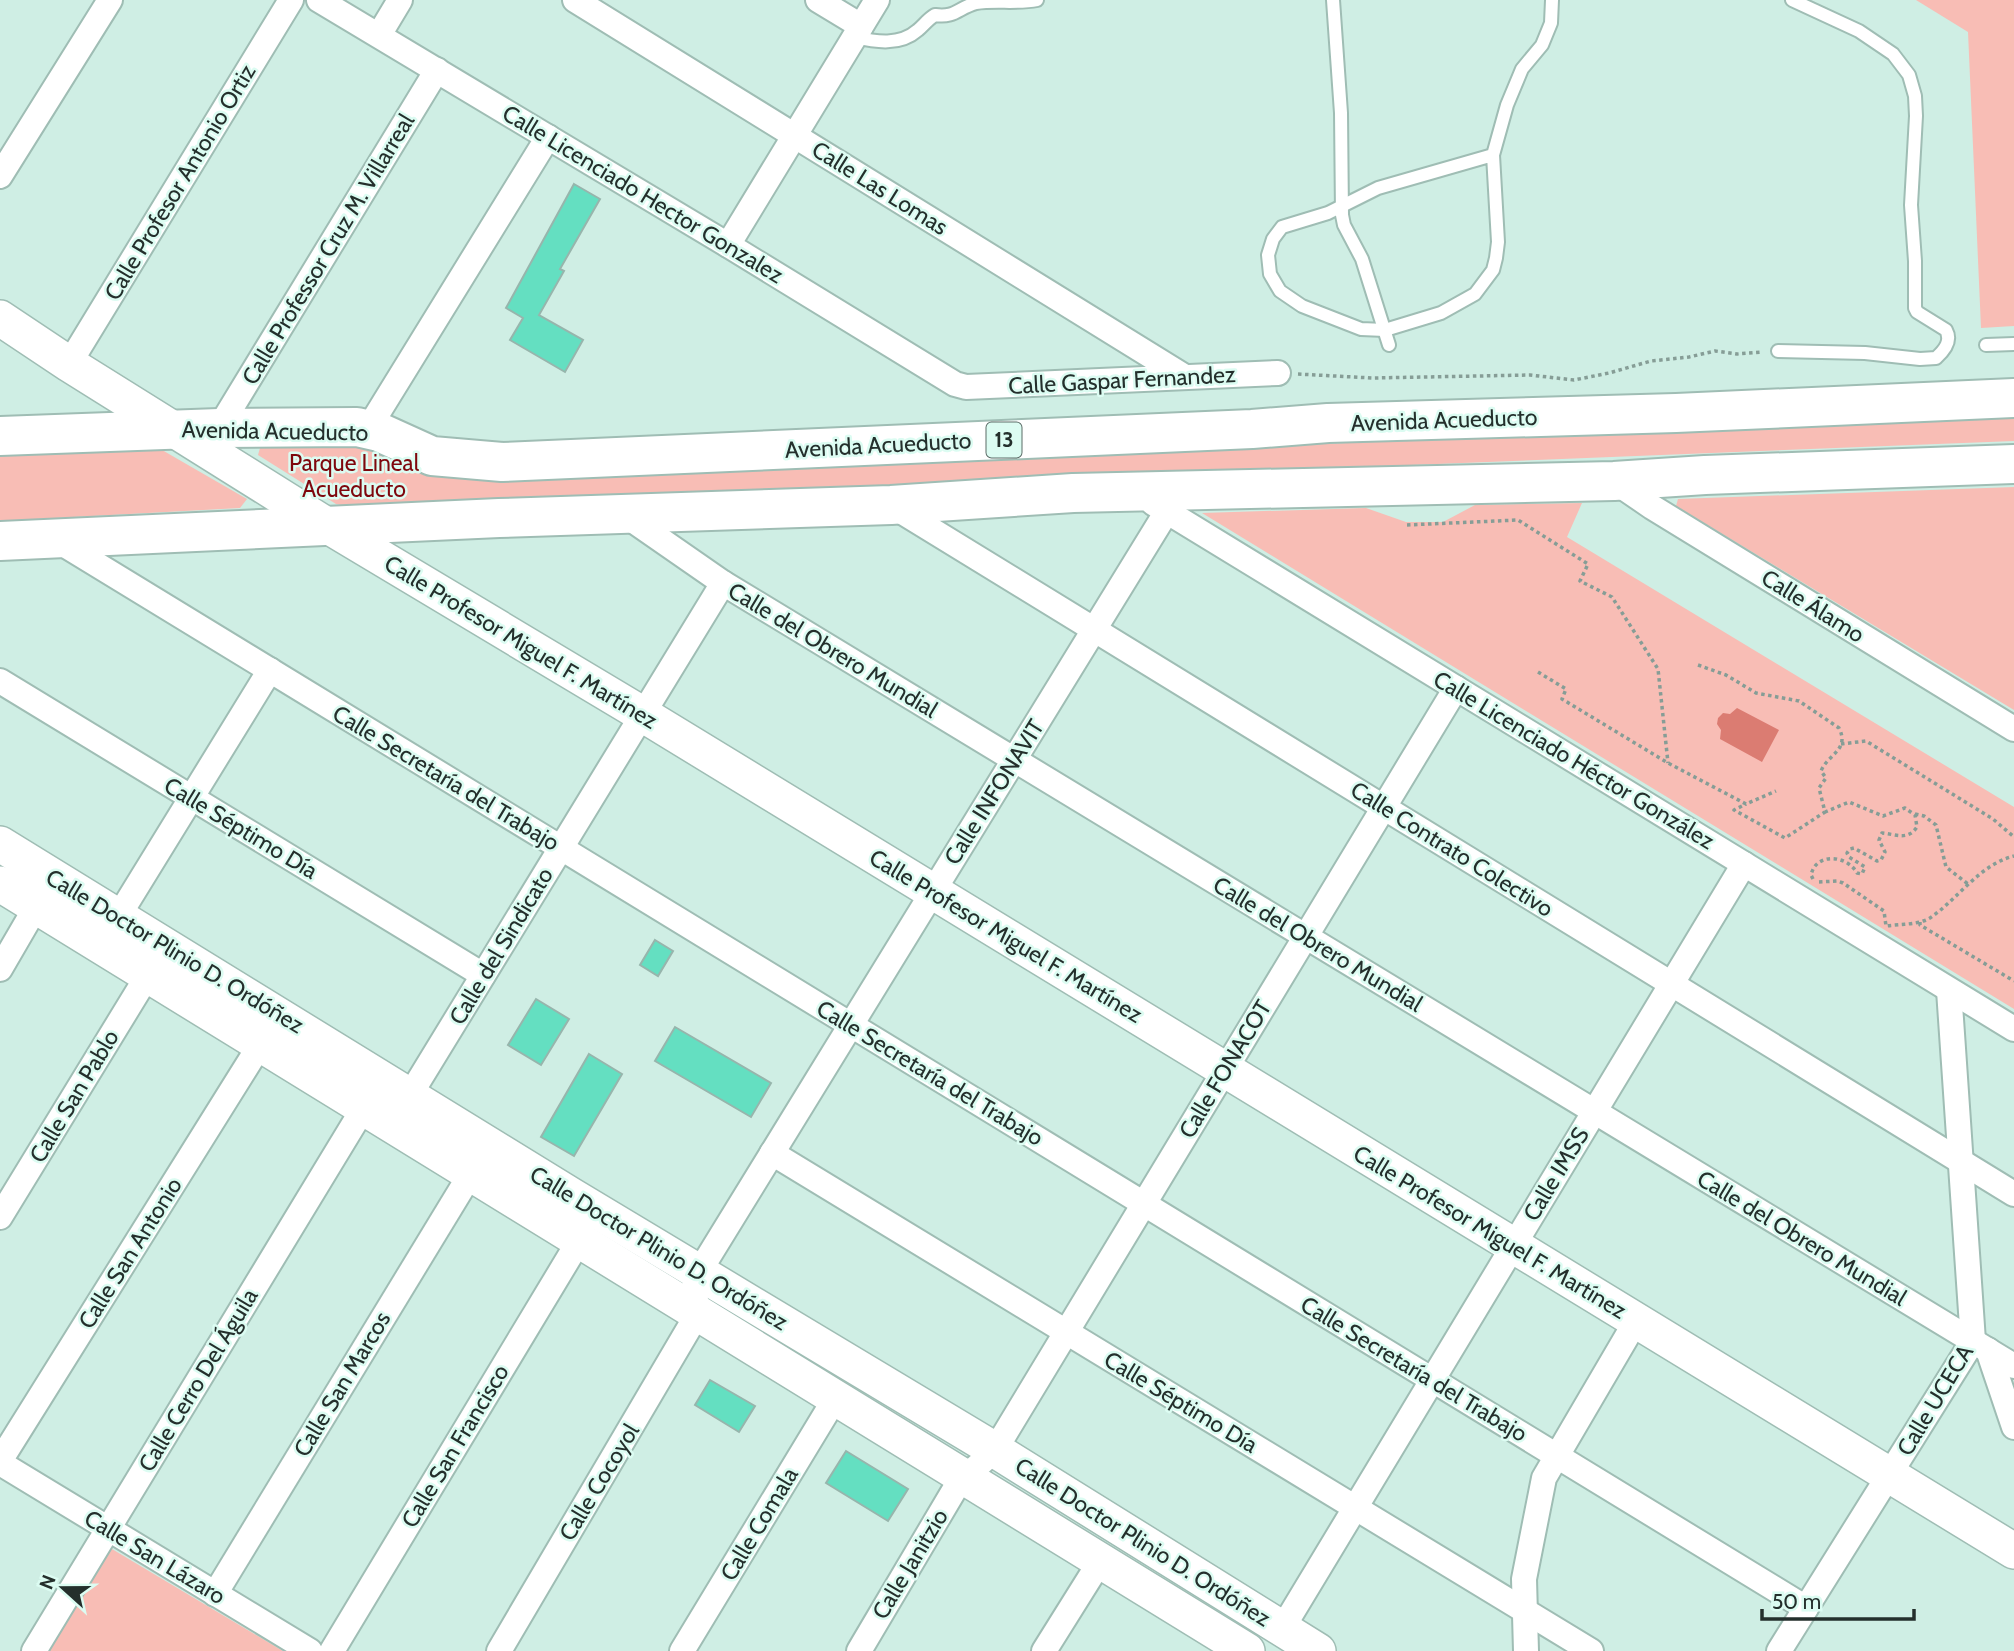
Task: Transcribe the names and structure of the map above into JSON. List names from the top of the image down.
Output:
{
  "streets": {
    "main road": ["Avenida Acueducto", "13"],
    "street": [
      "Calle Profesor Antonio Ortiz",
      "Calle Las Lomas",
      "Calle Licenciado Hector Gonzalez",
      "Calle Professor Cruz M. Villarreal",
      "Calle Gaspar Fernandez",
      "Calle Álamo",
      "Calle Profesor Miguel F. Martínez",
      "Calle del Obrero Mundial",
      "Calle Licenciado Héctor González",
      "Calle Secretaría del Trabajo",
      "Calle INFONAVIT",
      "Calle Séptimo Día",
      "Calle Contrato Colectivo",
      "Calle del Sindicato",
      "Calle Doctor Plinio D. Ordóñez",
      "Calle FONACOT",
      "Calle San Pablo",
      "Calle IMSS",
      "Calle San Antonio",
      "Calle Cerro Del Águila",
      "Calle San Marcos",
      "Calle UCECA",
      "Calle San Francisco",
      "Calle Cocoyol",
      "Calle Comala",
      "Calle San Lázaro",
      "Calle Janitzio"
    ]
  },
  "crossings": [
    ["Calle Profesor Antonio Ortiz", "Calle Profesor Miguel F. Martínez"],
    ["Calle Las Lomas", "Calle Gaspar Fernandez"],
    ["Calle Licenciado Hector Gonzalez", "Calle Professor Cruz M. Villarreal"],
    ["Calle Licenciado Hector Gonzalez", "Calle Gaspar Fernandez"],
    ["Calle Professor Cruz M. Villarreal", "Avenida Acueducto"],
    ["Avenida Acueducto", "Calle Profesor Miguel F. Martínez"],
    ["Calle Profesor Miguel F. Martínez", "Calle INFONAVIT"],
    ["Calle Profesor Miguel F. Martínez", "Calle del Sindicato"],
    ["Calle Profesor Miguel F. Martínez", "Calle FONACOT"],
    ["Calle Profesor Miguel F. Martínez", "Calle IMSS"],
    ["Calle Profesor Miguel F. Martínez", "Calle UCECA"],
    ["Calle del Obrero Mundial", "Calle INFONAVIT"],
    ["Calle del Obrero Mundial", "Calle del Sindicato"],
    ["Calle del Obrero Mundial", "Calle FONACOT"],
    ["Calle del Obrero Mundial", "Calle IMSS"],
    ["Calle del Obrero Mundial", "Calle UCECA"],
    ["Calle Licenciado Héctor González", "Calle INFONAVIT"],
    ["Calle Licenciado Héctor González", "Calle FONACOT"],
    ["Calle Licenciado Héctor González", "Calle IMSS"],
    ["Calle Licenciado Héctor González", "Calle UCECA"],
    ["Calle Secretaría del Trabajo", "Calle INFONAVIT"],
    ["Calle Secretaría del Trabajo", "Calle del Sindicato"],
    ["Calle Secretaría del Trabajo", "Calle FONACOT"],
    ["Calle Secretaría del Trabajo", "Calle IMSS"],
    ["Calle Secretaría del Trabajo", "Calle UCECA"],
    ["Calle INFONAVIT", "Calle Séptimo Día"],
    ["Calle INFONAVIT", "Calle Contrato Colectivo"],
    ["Calle INFONAVIT", "Calle Doctor Plinio D. Ordóñez"],
    ["Calle Séptimo Día", "Calle del Sindicato"],
    ["Calle Séptimo Día", "Calle FONACOT"],
    ["Calle Séptimo Día", "Calle IMSS"],
    ["Calle Contrato Colectivo", "Calle FONACOT"],
    ["Calle Contrato Colectivo", "Calle IMSS"],
    ["Calle Contrato Colectivo", "Calle UCECA"],
    ["Calle del Sindicato", "Calle Doctor Plinio D. Ordóñez"],
    ["Calle del Sindicato", "Calle Cerro Del Águila"],
    ["Calle Doctor Plinio D. Ordóñez", "Calle FONACOT"],
    ["Calle Doctor Plinio D. Ordóñez", "Calle San Pablo"],
    ["Calle Doctor Plinio D. Ordóñez", "Calle IMSS"],
    ["Calle Doctor Plinio D. Ordóñez", "Calle San Antonio"],
    ["Calle Doctor Plinio D. Ordóñez", "Calle Cerro Del Águila"],
    ["Calle Doctor Plinio D. Ordóñez", "Calle San Marcos"],
    ["Calle Doctor Plinio D. Ordóñez", "Calle San Francisco"],
    ["Calle Doctor Plinio D. Ordóñez", "Calle Cocoyol"],
    ["Calle Doctor Plinio D. Ordóñez", "Calle Comala"],
    ["Calle Doctor Plinio D. Ordóñez", "Calle Janitzio"],
    ["Calle FONACOT", "Calle Janitzio"],
    ["Calle San Antonio", "Calle San Lázaro"],
    ["Calle Cerro Del Águila", "Calle San Lázaro"],
    ["Calle San Marcos", "Calle San Lázaro"]
  ],
  "parks": ["Parque Lineal Acueducto"],
  "scale_bar": "50 m",
  "north": "left"
}
